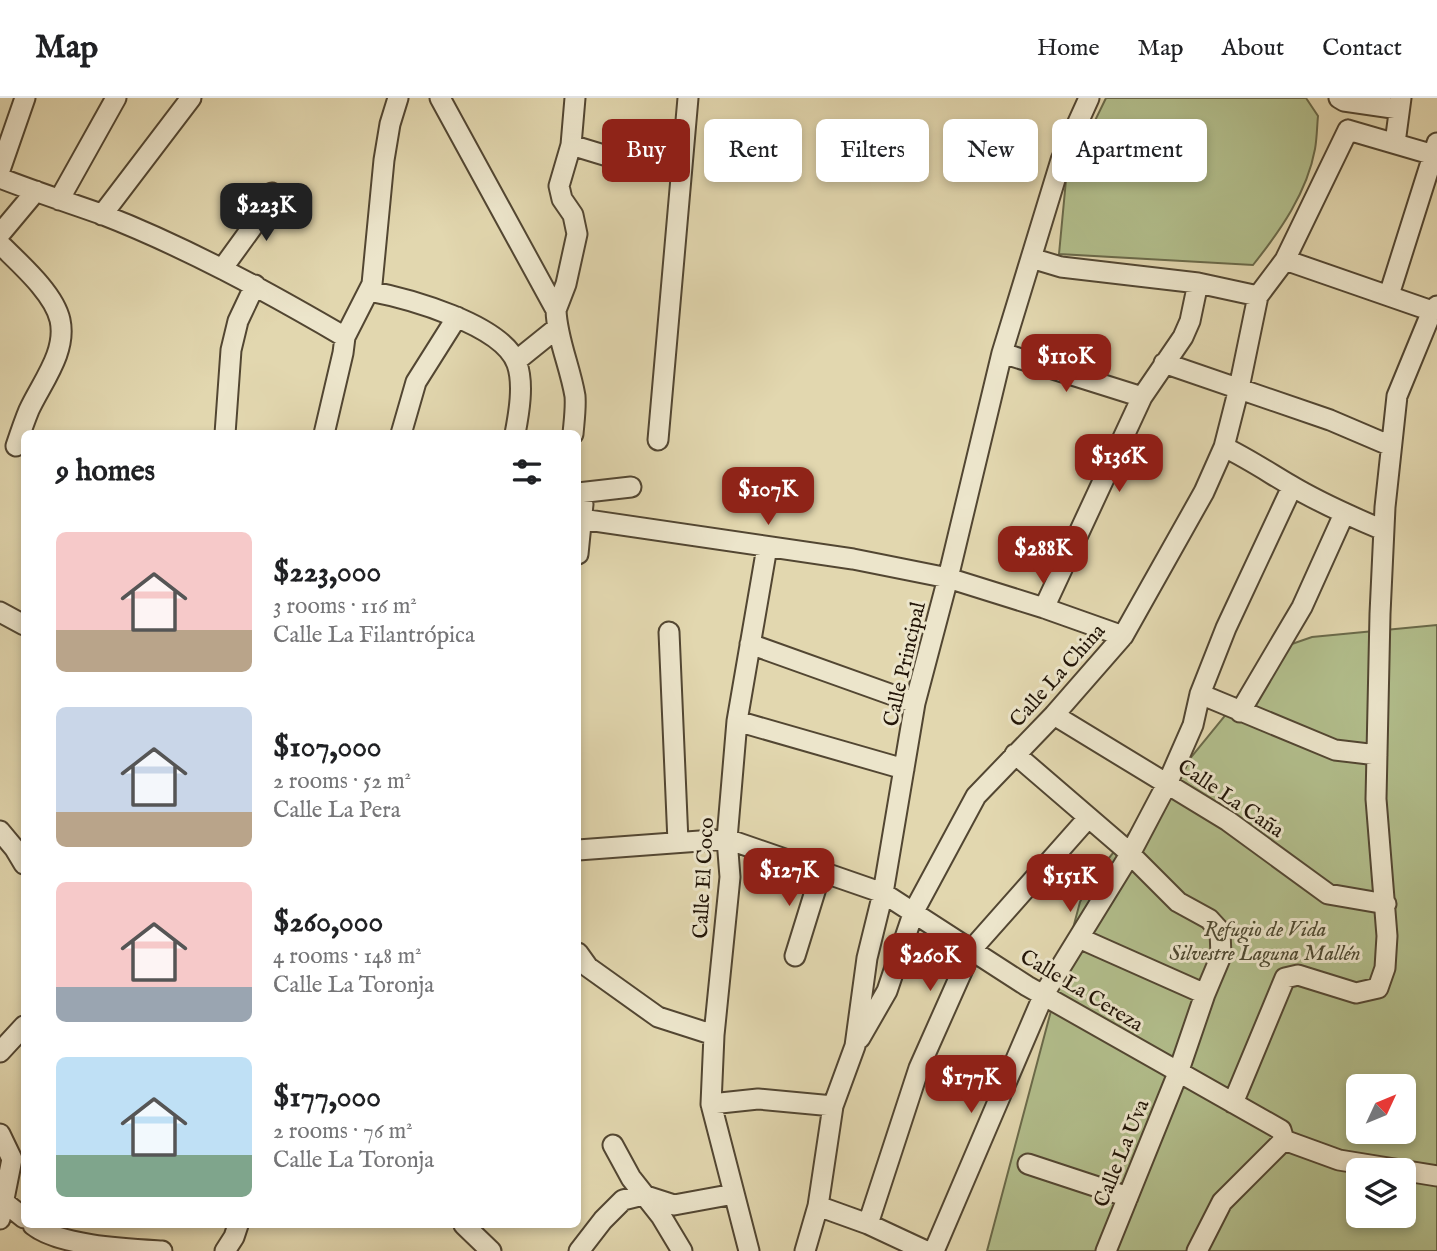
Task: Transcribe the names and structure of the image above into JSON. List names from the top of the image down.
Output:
{
  "streets": {
    "street": [
      "Calle Principal",
      "Calle La China",
      "Calle La Caña",
      "Calle El Coco",
      "Calle La Cereza",
      "Calle La Uva"
    ]
  },
  "crossings": [
    ["Calle Principal", "Calle La China"],
    ["Calle Principal", "Calle La Cereza"],
    ["Calle La China", "Calle La Caña"],
    ["Calle La China", "Calle La Cereza"],
    ["Calle La China", "Calle La Uva"],
    ["Calle El Coco", "Calle La Cereza"],
    ["Calle La Cereza", "Calle La Uva"]
  ],
  "parks": ["Refugio de Vida Silvestre Laguna Mallén"],
  "north": "top right",
  "page": {
    "header": "Map",
    "nav": [
      "Home",
      "Map",
      "About",
      "Contact"
    ],
    "chip": [
      "Buy",
      "Rent",
      "Filters",
      "New",
      "Apartment"
    ],
    "price": [
      "$223K",
      "$110K",
      "$136K",
      "$107K",
      "$288K",
      "$127K",
      "$151K",
      "$260K",
      "$177K"
    ],
    "heading": "9 homes",
    "list": [
      {
        "name": "$223,000",
        "note": "3 rooms · 116 m² · Calle La Filantrópica"
      },
      {
        "name": "$107,000",
        "note": "2 rooms · 52 m² · Calle La Pera"
      },
      {
        "name": "$260,000",
        "note": "4 rooms · 148 m² · Calle La Toronja"
      },
      {
        "name": "$177,000",
        "note": "2 rooms · 76 m² · Calle La Toronja"
      }
    ]
  }
}
